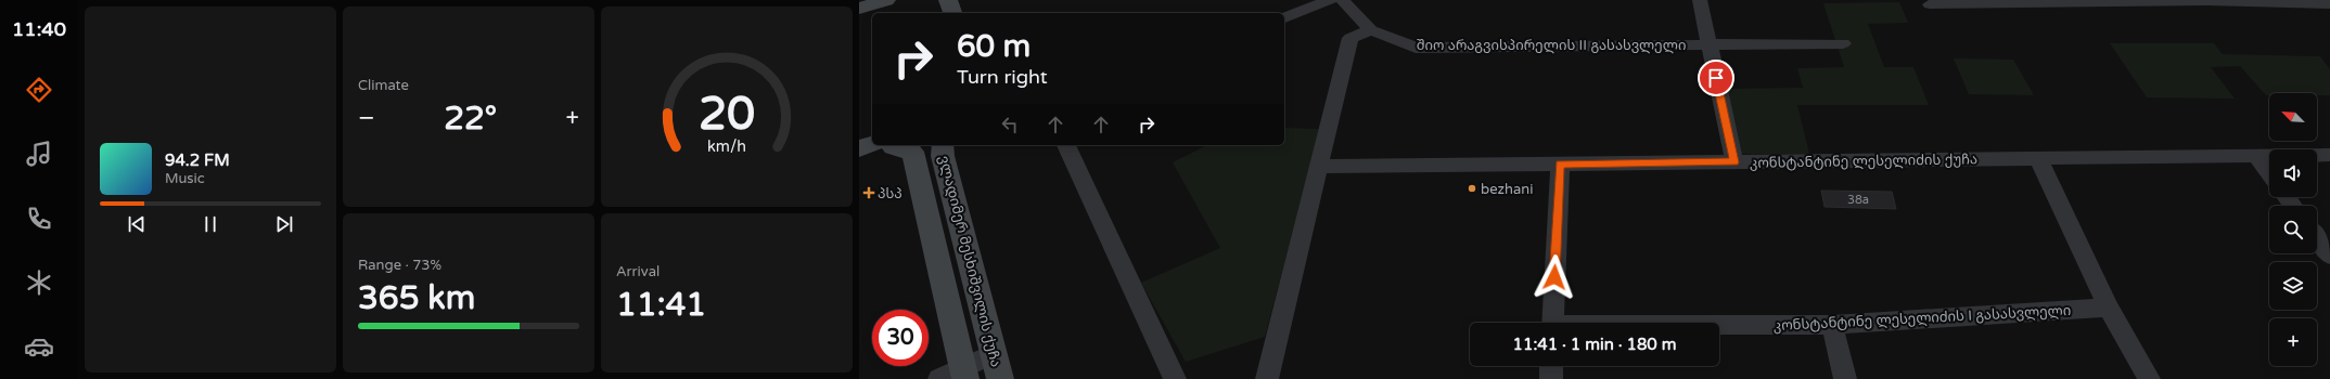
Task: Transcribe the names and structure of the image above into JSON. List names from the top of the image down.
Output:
{
  "streets": {
    "street": [
      "შიო არაგვისპირელის II გასასვლელი",
      "კონსტანტინე ლესელიძის ქუჩა",
      "ვლადიმერ მესხიშვილის ქუჩა",
      "კონსტანტინე ლესელიძის I გასასვლელი"
    ]
  },
  "places": {
    "other": ["bezhani"],
    "health": ["პსპ"]
  },
  "house_numbers": ["38a"],
  "north": "top left",
  "page": {
    "tabs": "11:40",
    "tile": [
      "Climate",
      ["Range · 73%", "365 km"],
      ["Arrival", "11:41"]
    ],
    "turn": ["60 m", "Turn right"],
    "map_buttons": "+",
    "heat": ["−", "22°", "+"],
    "song": ["94.2 FM", "Music"],
    "limit": "30",
    "trip": "11:41 · 1 min · 180 m",
    "gauge": ["20", "km/h"]
  }
}
